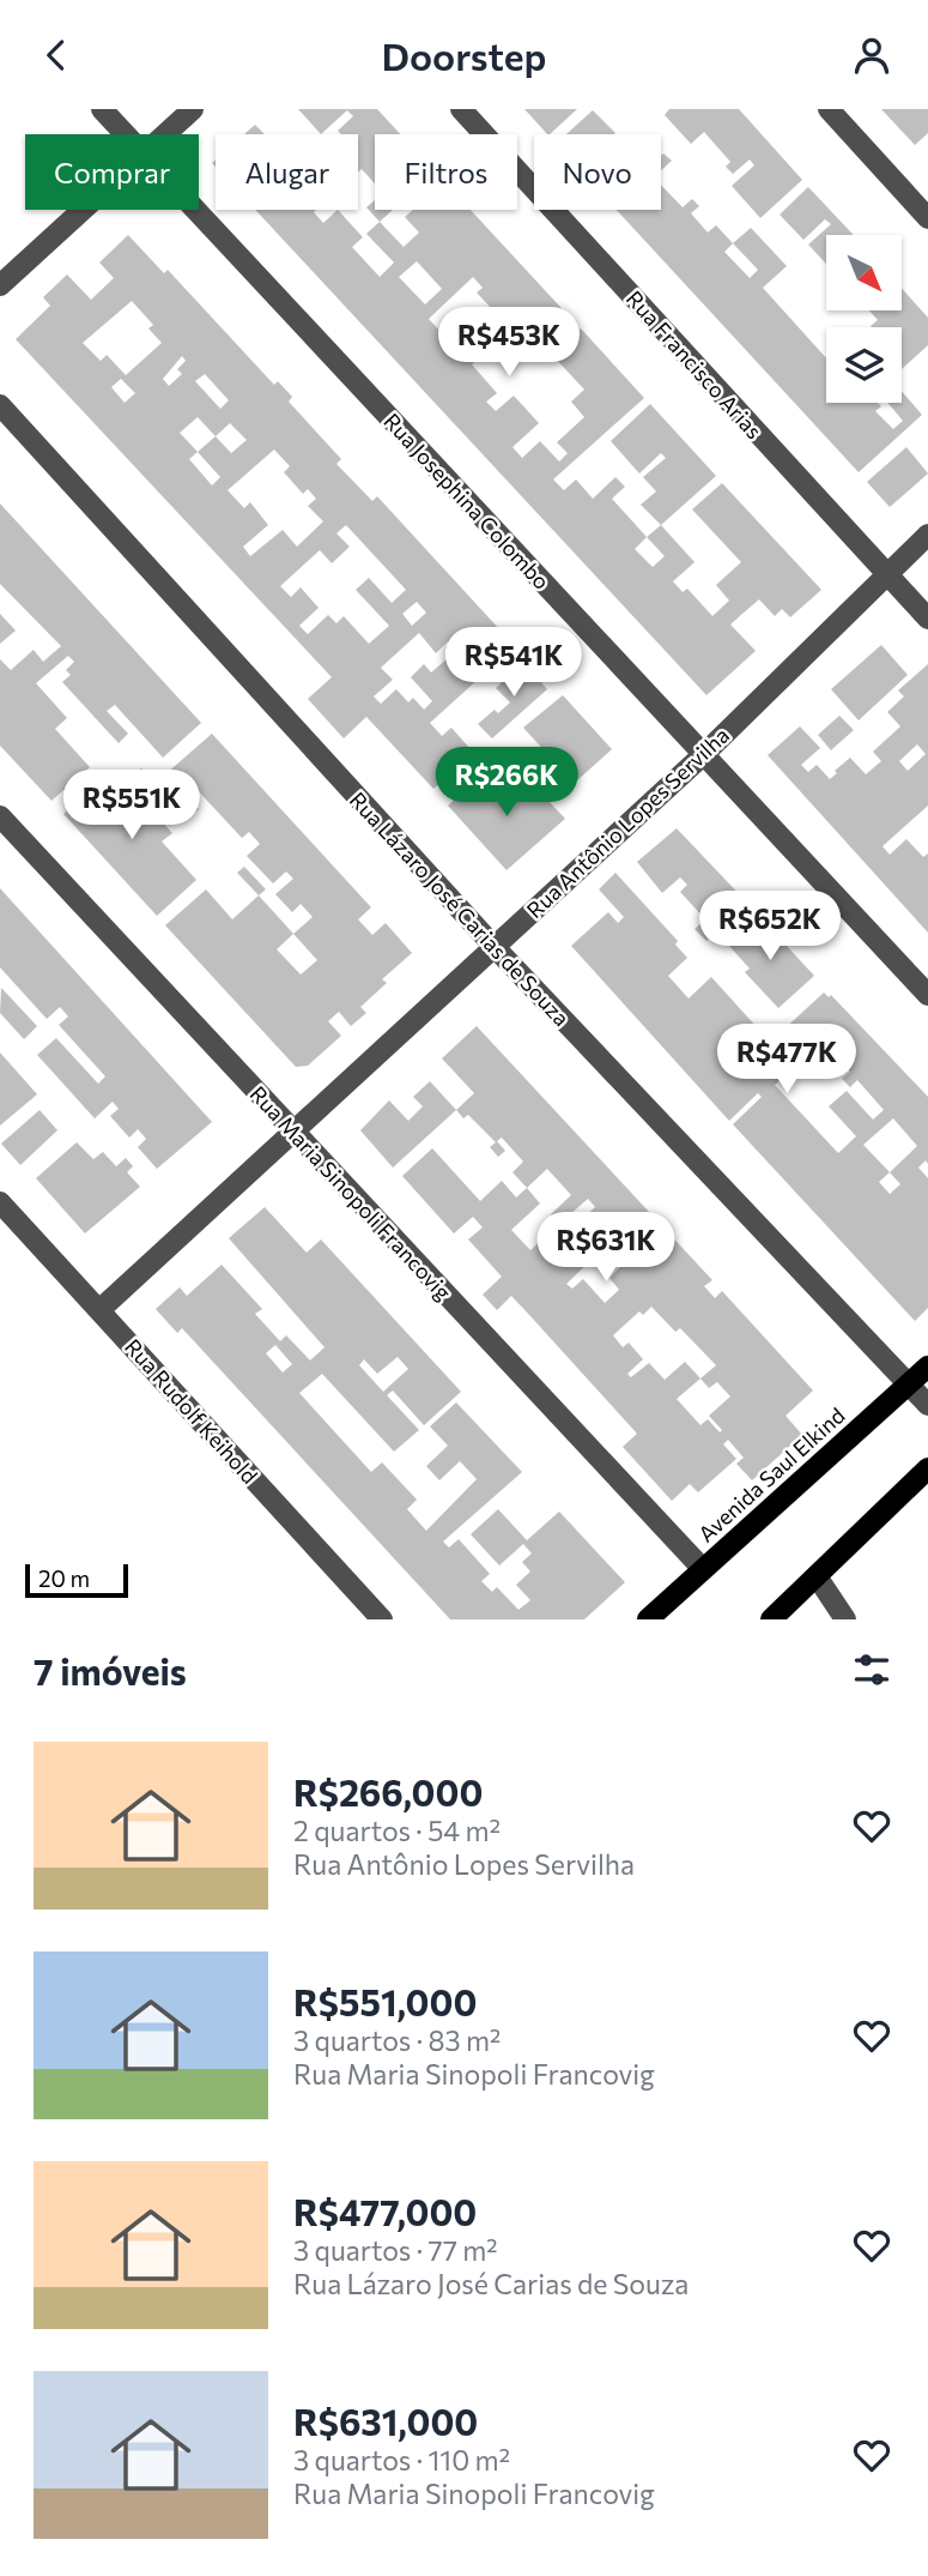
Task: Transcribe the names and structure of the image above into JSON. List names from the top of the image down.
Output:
{
  "streets": {
    "main road": ["Avenida Saul Elkind"],
    "street": [
      "Rua Francisco Arias",
      "Rua Josephina Colombo",
      "Rua Antônio Lopes Servilha",
      "Rua Lázaro José Carias de Souza",
      "Rua Maria Sinopoli Francovig",
      "Rua Rudolf Keihold"
    ]
  },
  "crossings": [
    ["Rua Francisco Arias", "Rua Antônio Lopes Servilha"],
    ["Rua Josephina Colombo", "Rua Antônio Lopes Servilha"],
    ["Rua Antônio Lopes Servilha", "Rua Lázaro José Carias de Souza"],
    ["Rua Antônio Lopes Servilha", "Rua Maria Sinopoli Francovig"],
    ["Rua Antônio Lopes Servilha", "Rua Rudolf Keihold"],
    ["Rua Lázaro José Carias de Souza", "Avenida Saul Elkind"],
    ["Rua Maria Sinopoli Francovig", "Avenida Saul Elkind"]
  ],
  "scale_bar": "20 m",
  "north": "bottom right",
  "page": {
    "header": "Doorstep",
    "chip": [
      "Comprar",
      "Alugar",
      "Filtros",
      "Novo"
    ],
    "price": [
      "R$453K",
      "R$541K",
      "R$266K",
      "R$551K",
      "R$652K",
      "R$477K",
      "R$631K"
    ],
    "scale": "20 m",
    "heading": "7 imóveis",
    "list": [
      {
        "name": "R$266,000",
        "note": "2 quartos · 54 m² · Rua Antônio Lopes Servilha"
      },
      {
        "name": "R$551,000",
        "note": "3 quartos · 83 m² · Rua Maria Sinopoli Francovig"
      },
      {
        "name": "R$477,000",
        "note": "3 quartos · 77 m² · Rua Lázaro José Carias de Souza"
      },
      {
        "name": "R$631,000",
        "note": "3 quartos · 110 m² · Rua Maria Sinopoli Francovig"
      }
    ]
  }
}
